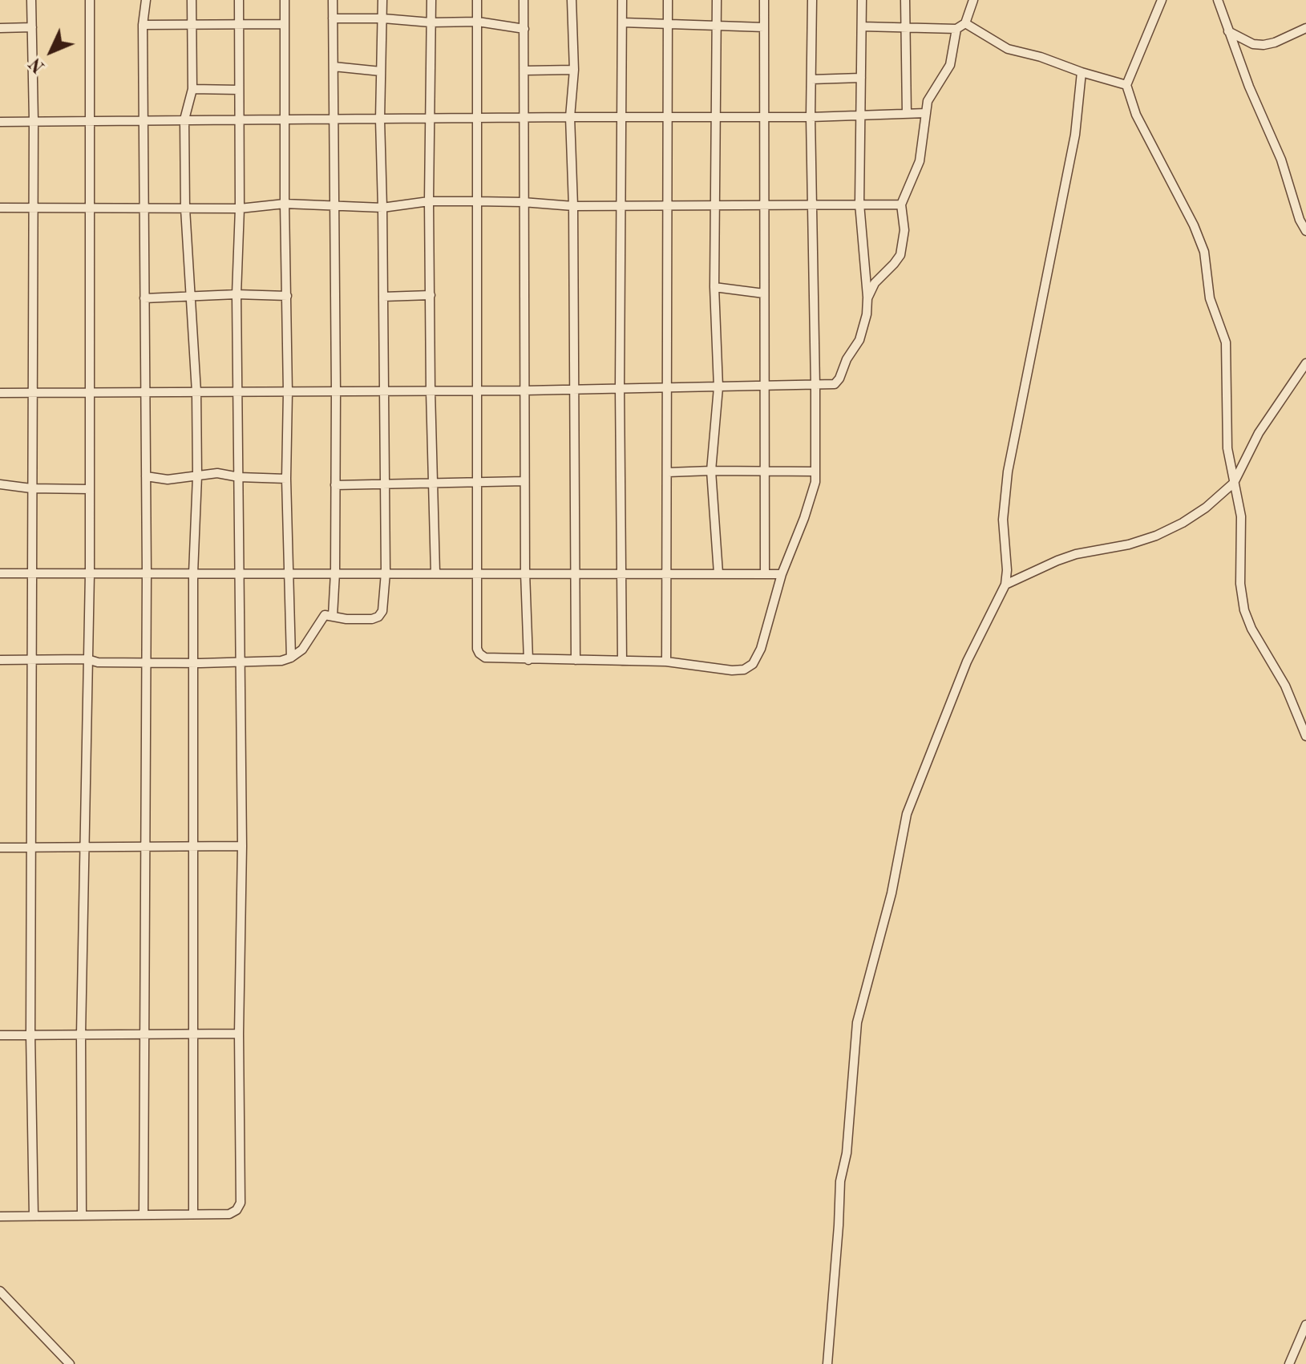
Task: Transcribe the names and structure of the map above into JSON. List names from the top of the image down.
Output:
{
  "north": "bottom left"
}
